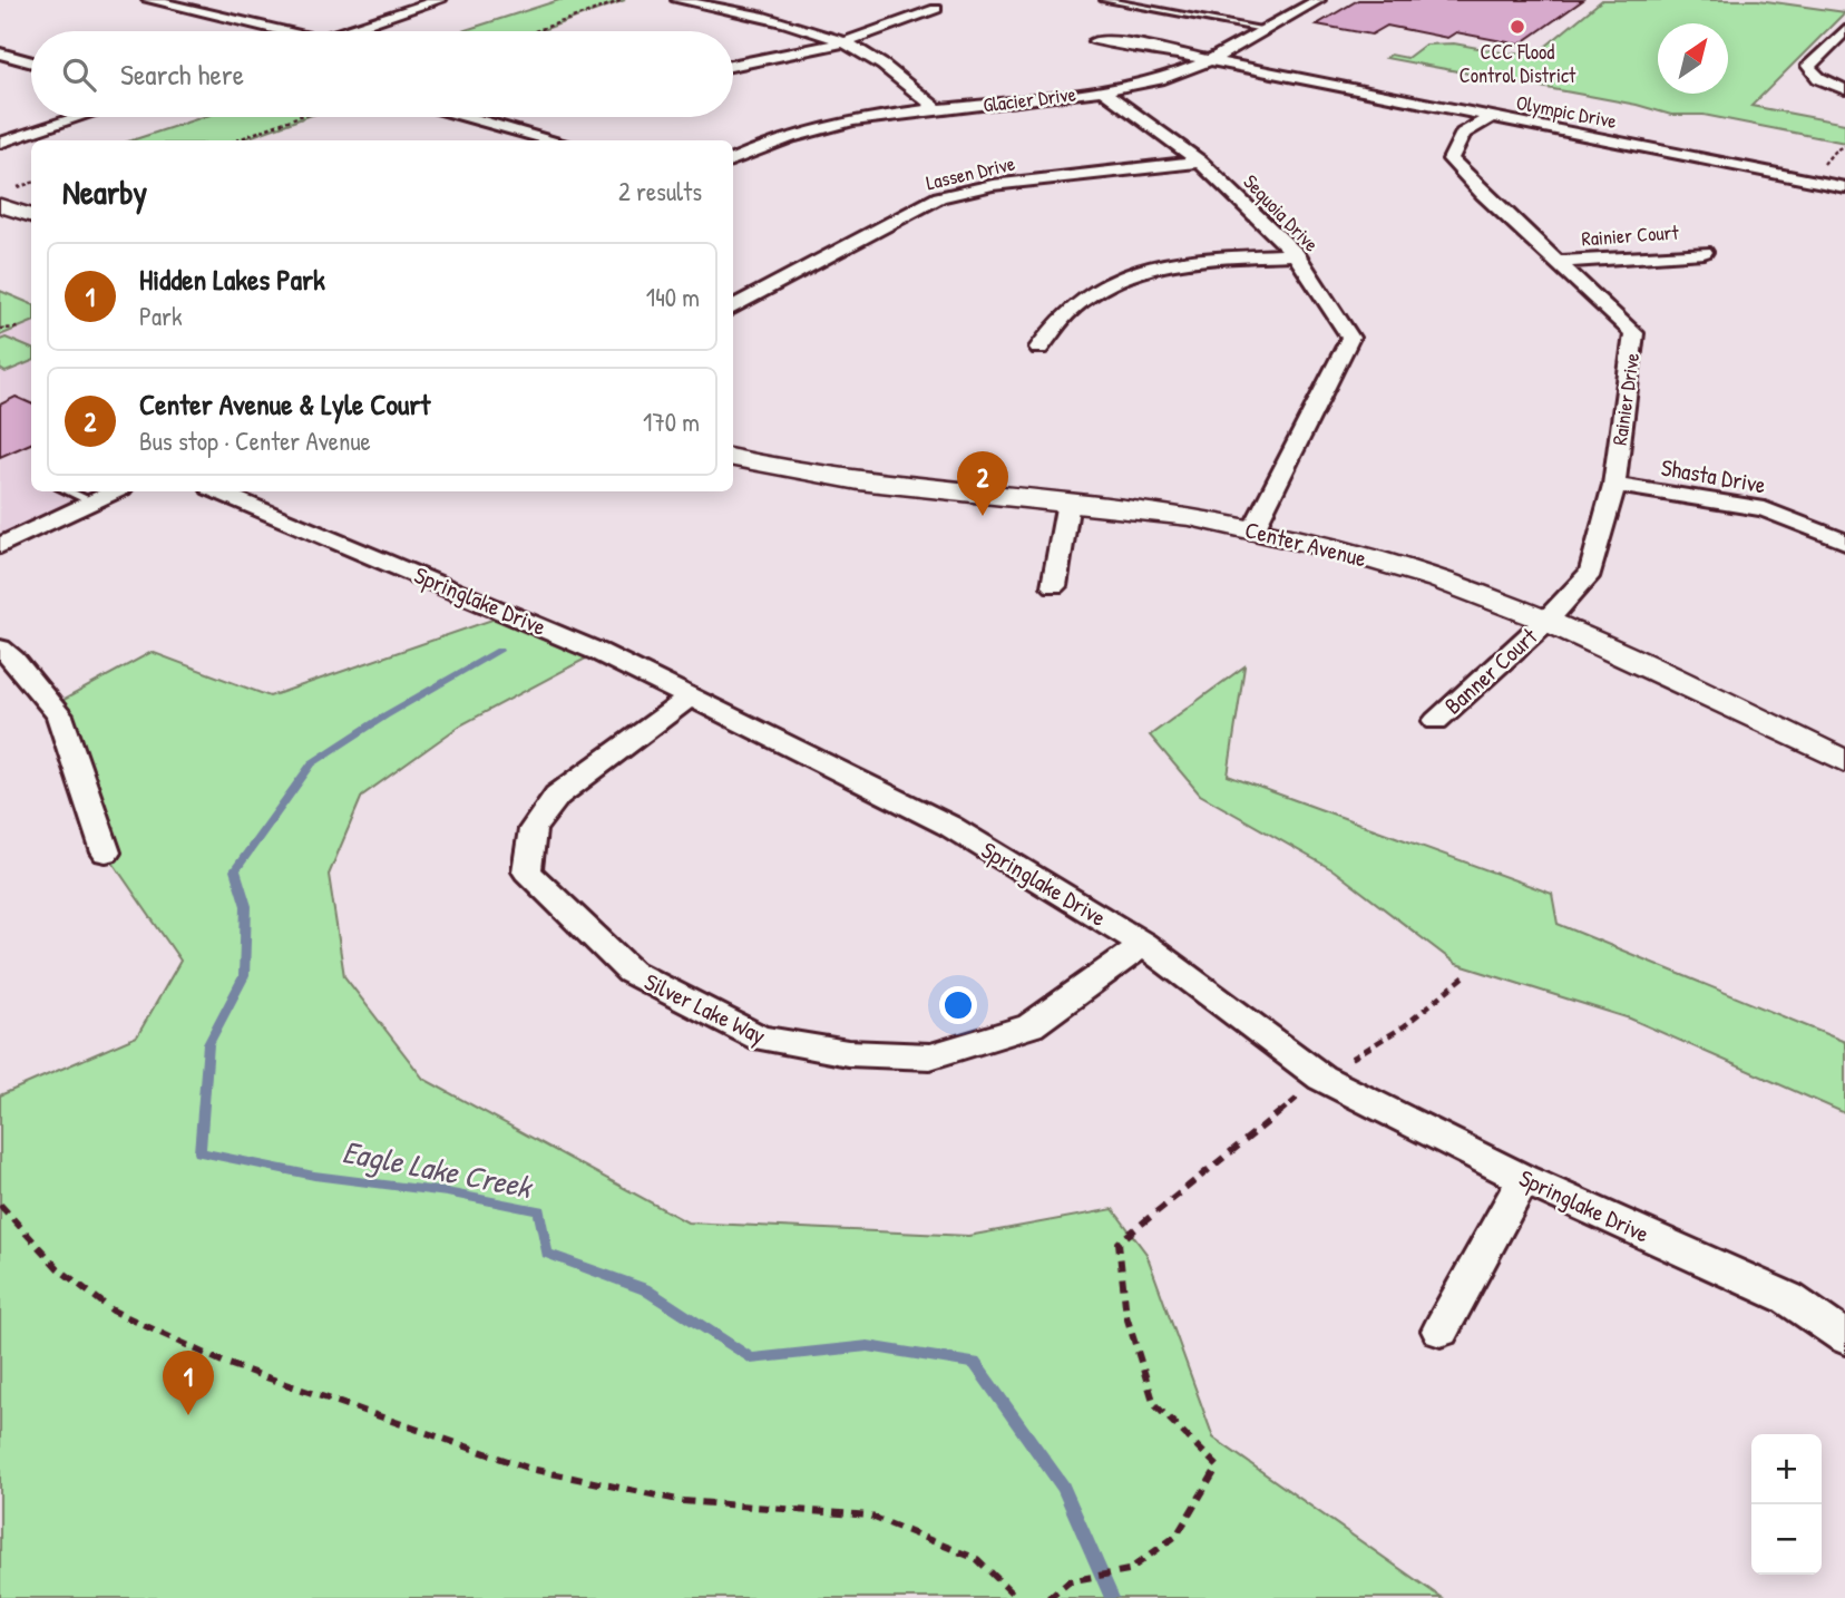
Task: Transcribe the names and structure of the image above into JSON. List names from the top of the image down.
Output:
{
  "streets": {
    "street": [
      "Glacier Drive",
      "Olympic Drive",
      "Lassen Drive",
      "Sequoia Drive",
      "Rainier Court",
      "Rainier Drive",
      "Shasta Drive",
      "Center Avenue",
      "Springlake Drive",
      "Banner Court",
      "Silver Lake Way"
    ]
  },
  "crossings": [
    ["Glacier Drive", "Olympic Drive"],
    ["Glacier Drive", "Sequoia Drive"],
    ["Olympic Drive", "Rainier Drive"],
    ["Lassen Drive", "Sequoia Drive"],
    ["Sequoia Drive", "Center Avenue"],
    ["Rainier Court", "Rainier Drive"],
    ["Rainier Drive", "Shasta Drive"],
    ["Rainier Drive", "Center Avenue"],
    ["Rainier Drive", "Banner Court"],
    ["Center Avenue", "Banner Court"],
    ["Springlake Drive", "Silver Lake Way"]
  ],
  "water": ["Eagle Lake Creek"],
  "places": ["CCC Flood Control District"],
  "north": "top right",
  "page": {
    "search": "Search here",
    "heading": ["Nearby", "2 results"],
    "list": [
      {
        "mark": "1",
        "name": "Hidden Lakes Park",
        "note": "Park",
        "value": "140 m"
      },
      {
        "mark": "2",
        "name": "Center Avenue & Lyle Court",
        "note": "Bus stop · Center Avenue",
        "value": "170 m"
      }
    ],
    "pins": ["2", "1"],
    "map_buttons": ["+", "−"]
  }
}
